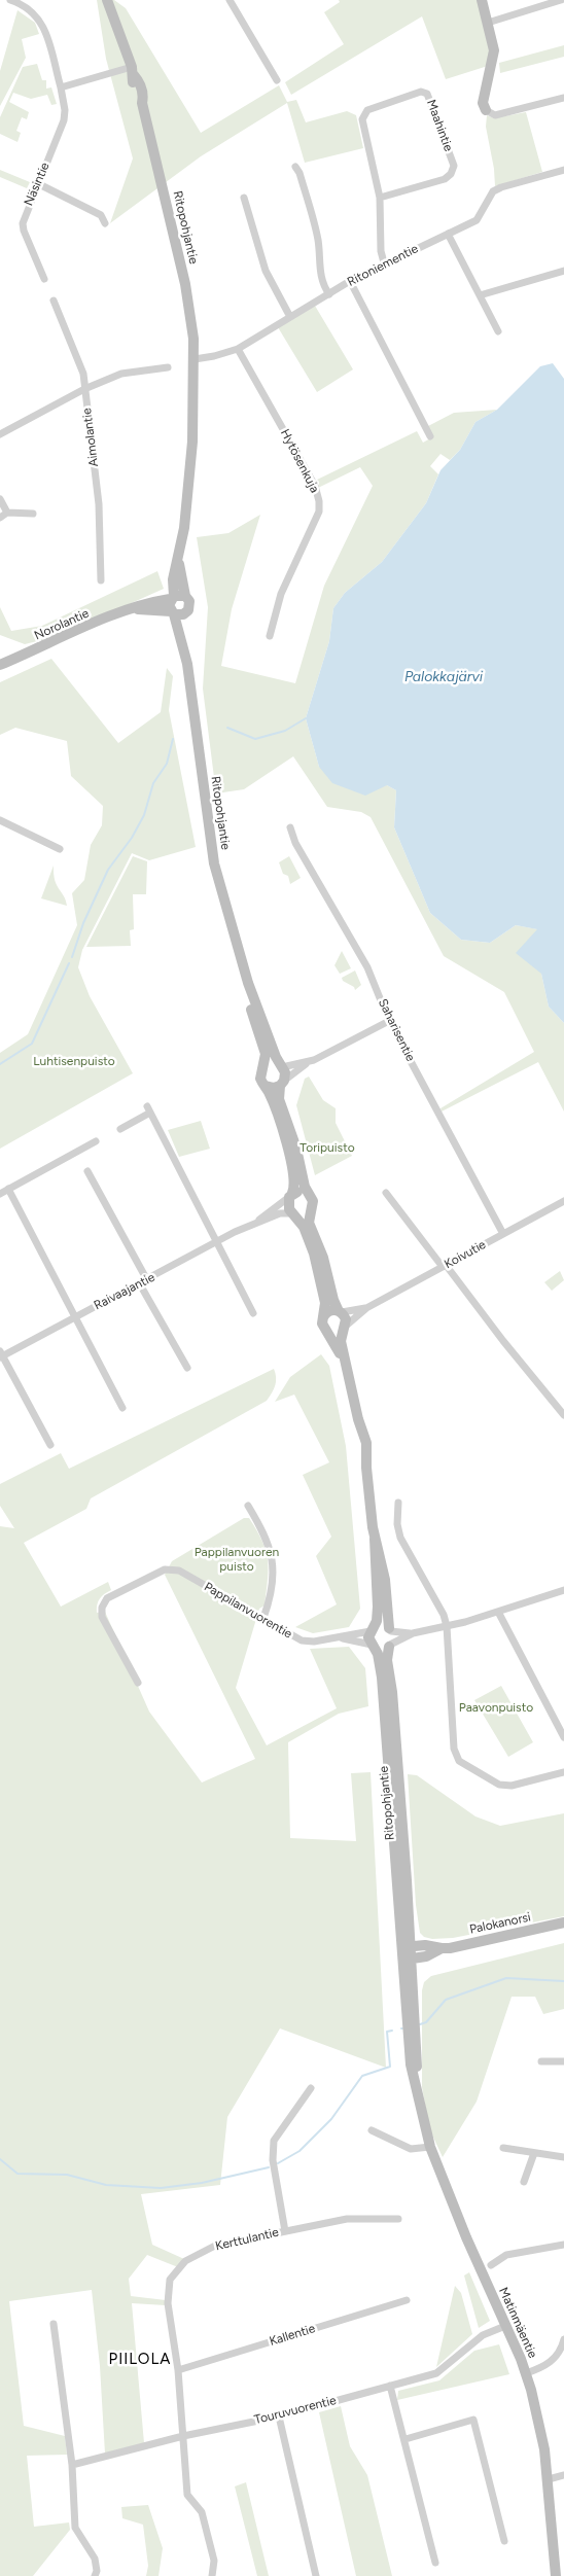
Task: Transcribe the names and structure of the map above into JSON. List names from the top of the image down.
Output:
{
  "streets": {
    "main road": [
      "Ritopohjantie",
      "Norolantie",
      "Palokanorsi",
      "Matinmäentie"
    ],
    "street": [
      "Maahintie",
      "Näsintie",
      "Ritoniementie",
      "Aimolantie",
      "Hytösenkuja",
      "Saharisentie",
      "Koivutie",
      "Raivaajantie",
      "Pappilanvuorentie",
      "Kerttulantie",
      "Kallentie",
      "Touruvuorentie"
    ]
  },
  "crossings": [
    ["Maahintie", "Ritoniementie"],
    ["Ritopohjantie", "Ritoniementie"],
    ["Ritopohjantie", "Norolantie"],
    ["Ritopohjantie", "Pappilanvuorentie"],
    ["Ritopohjantie", "Palokanorsi"],
    ["Ritopohjantie", "Matinmäentie"],
    ["Ritoniementie", "Hytösenkuja"],
    ["Saharisentie", "Koivutie"],
    ["Palokanorsi", "Matinmäentie"],
    ["Kerttulantie", "Kallentie"],
    ["Kerttulantie", "Touruvuorentie"],
    ["Matinmäentie", "Touruvuorentie"]
  ],
  "districts": ["PIILOLA"],
  "water": ["Palokkajärvi"],
  "parks": [
    "Luhtisenpuisto",
    "Toripuisto",
    "Pappilanvuoren puisto",
    "Paavonpuisto"
  ]
}
